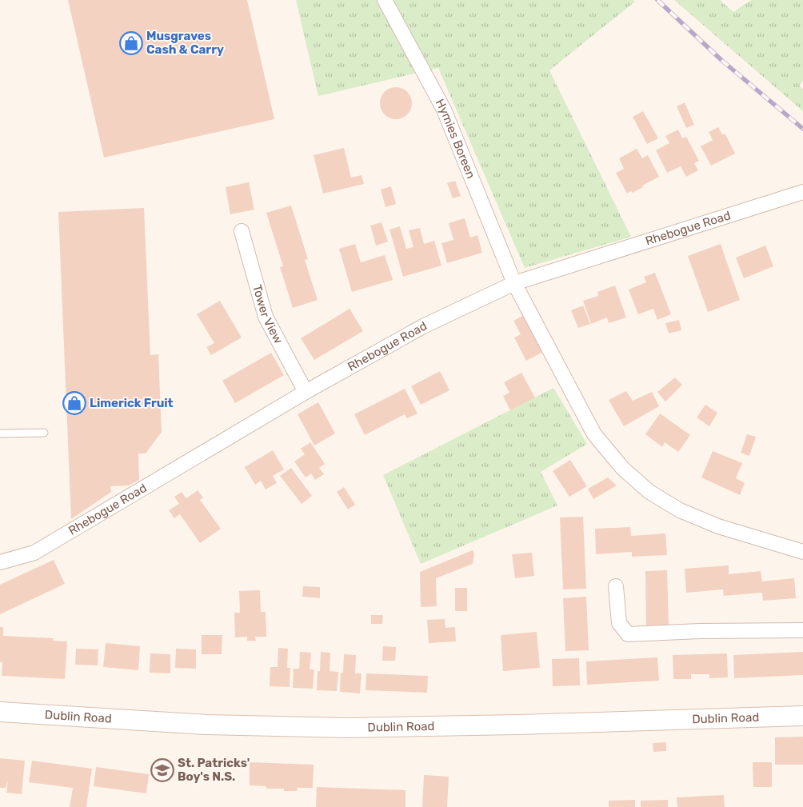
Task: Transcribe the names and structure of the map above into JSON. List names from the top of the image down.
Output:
{
  "streets": {
    "main road": ["Dublin Road"],
    "street": ["Hymies Boreen", "Rhebogue Road", "Tower View"]
  },
  "crossings": [
    ["Hymies Boreen", "Rhebogue Road"],
    ["Rhebogue Road", "Tower View"]
  ],
  "places": {
    "shop": ["Musgraves Cash & Carry", "Limerick Fruit"],
    "school or university": ["St. Patricks' Boy's N.S."]
  }
}
